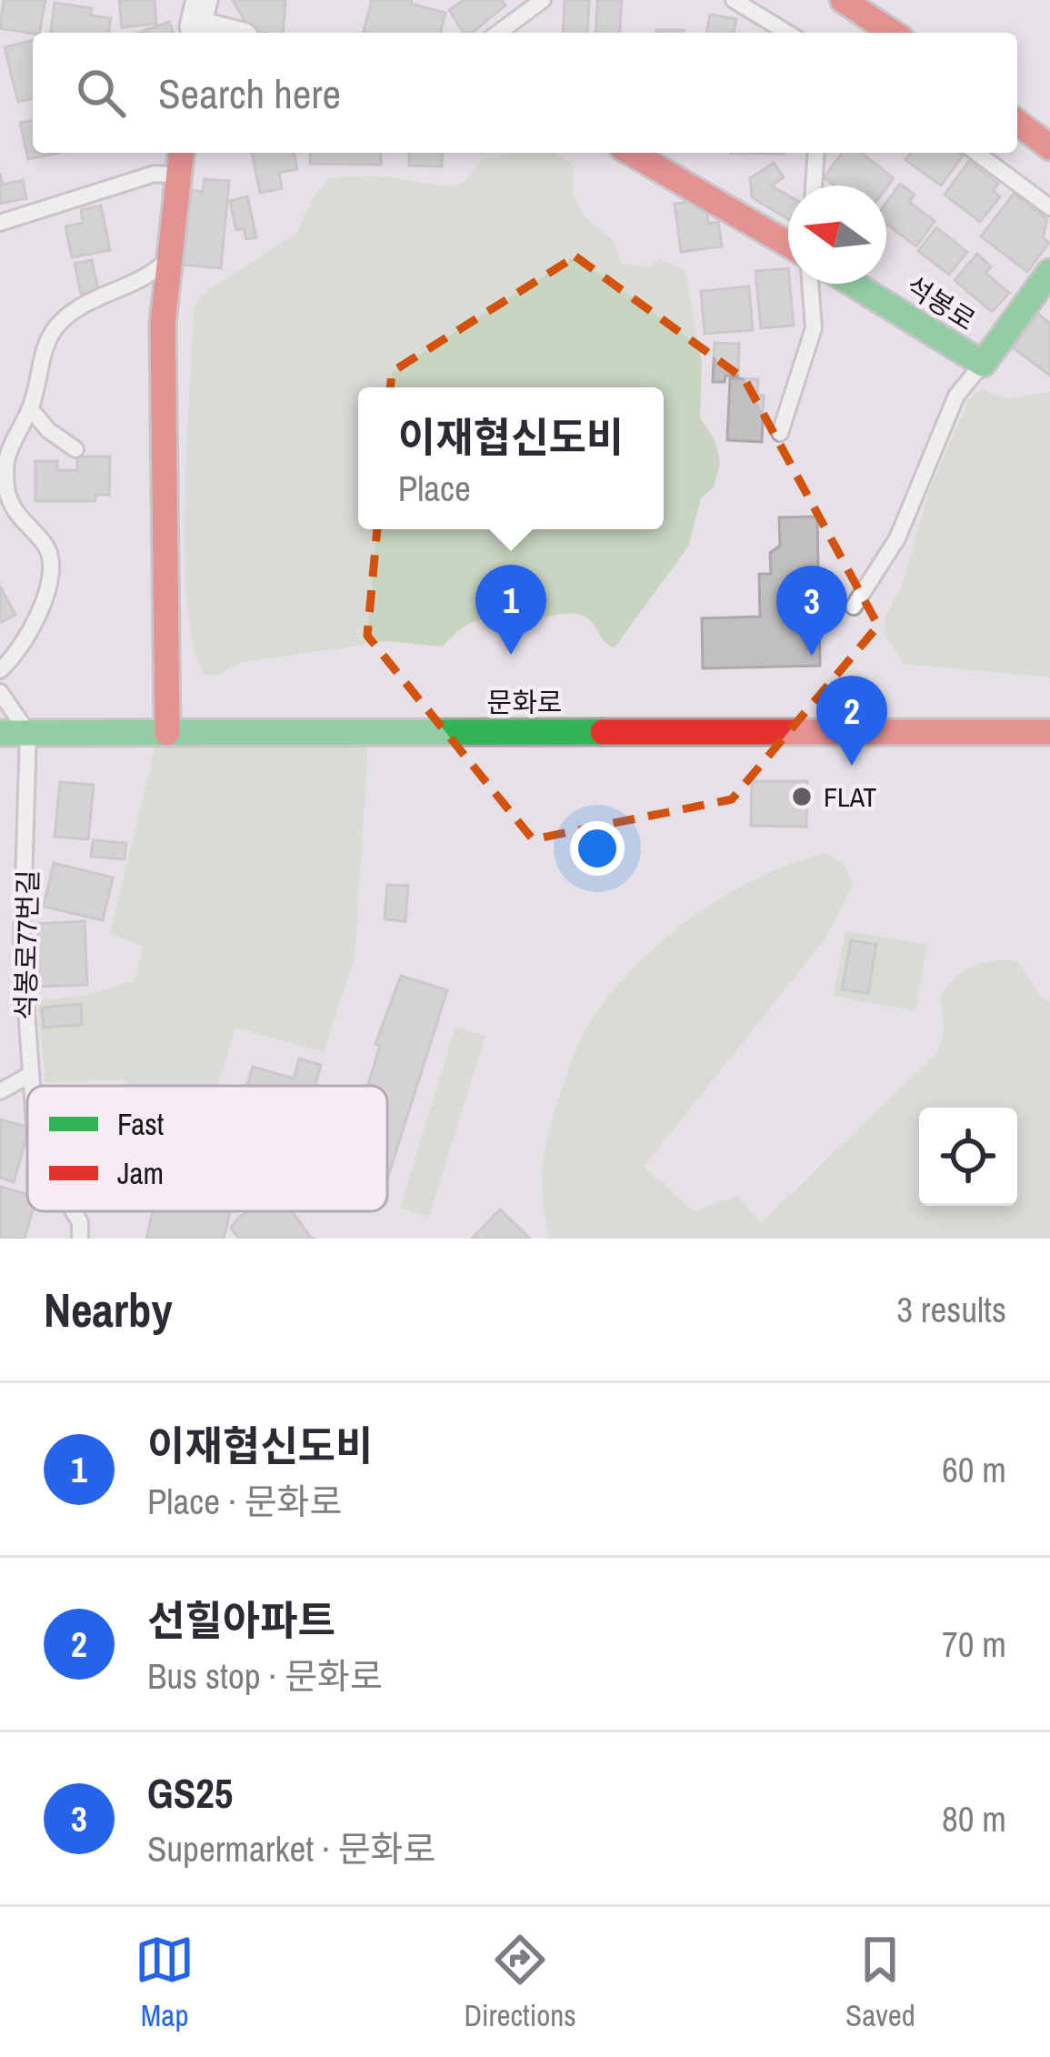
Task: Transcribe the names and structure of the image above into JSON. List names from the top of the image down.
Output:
{
  "streets": {
    "main road": ["석봉로", "문화로"],
    "lane": ["석봉로77번길"]
  },
  "crossings": [
    ["문화로", "석봉로77번길"]
  ],
  "places": ["FLAT"],
  "legend": ["Fast", "Jam"],
  "north": "left",
  "page": {
    "search": "Search here",
    "popup": ["이재협신도비", "Place"],
    "pins": ["1", "3", "2"],
    "heading": ["Nearby", "3 results"],
    "list": [
      {
        "mark": "1",
        "name": "이재협신도비",
        "note": "Place · 문화로",
        "value": "60 m"
      },
      {
        "mark": "2",
        "name": "선힐아파트",
        "note": "Bus stop · 문화로",
        "value": "70 m"
      },
      {
        "mark": "3",
        "name": "GS25",
        "note": "Supermarket · 문화로",
        "value": "80 m"
      }
    ],
    "nav": ["Map", "Directions", "Saved"]
  }
}
